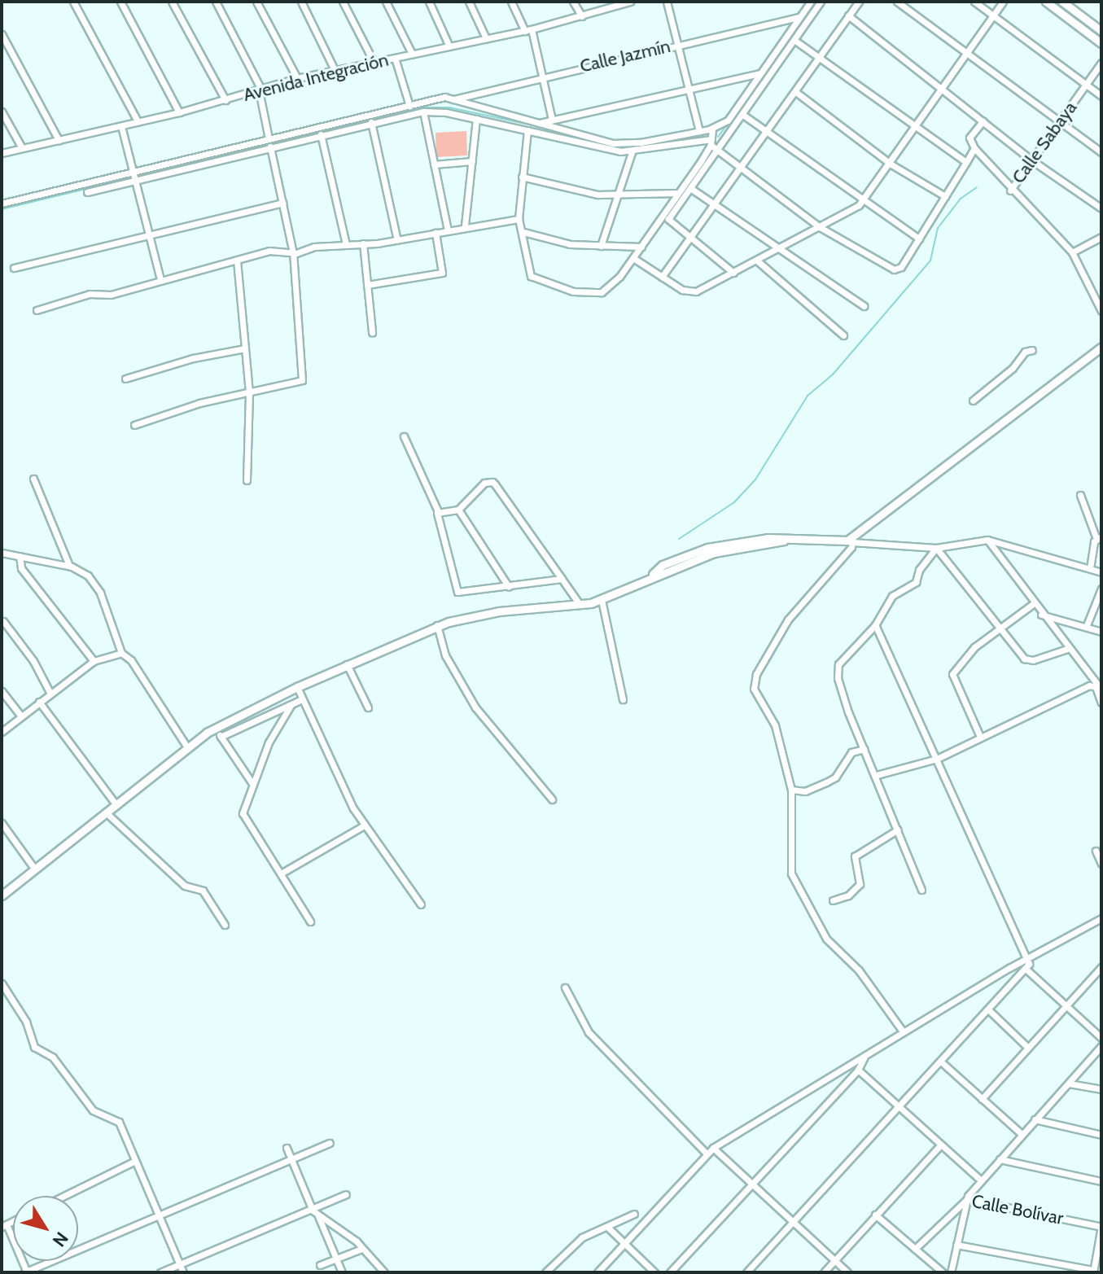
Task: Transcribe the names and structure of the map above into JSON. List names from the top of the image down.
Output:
{
  "streets": {
    "street": [
      "Calle Jazmín",
      "Avenida Integración",
      "Calle Sabaya",
      "Calle Bolívar"
    ]
  },
  "north": "bottom right"
}
